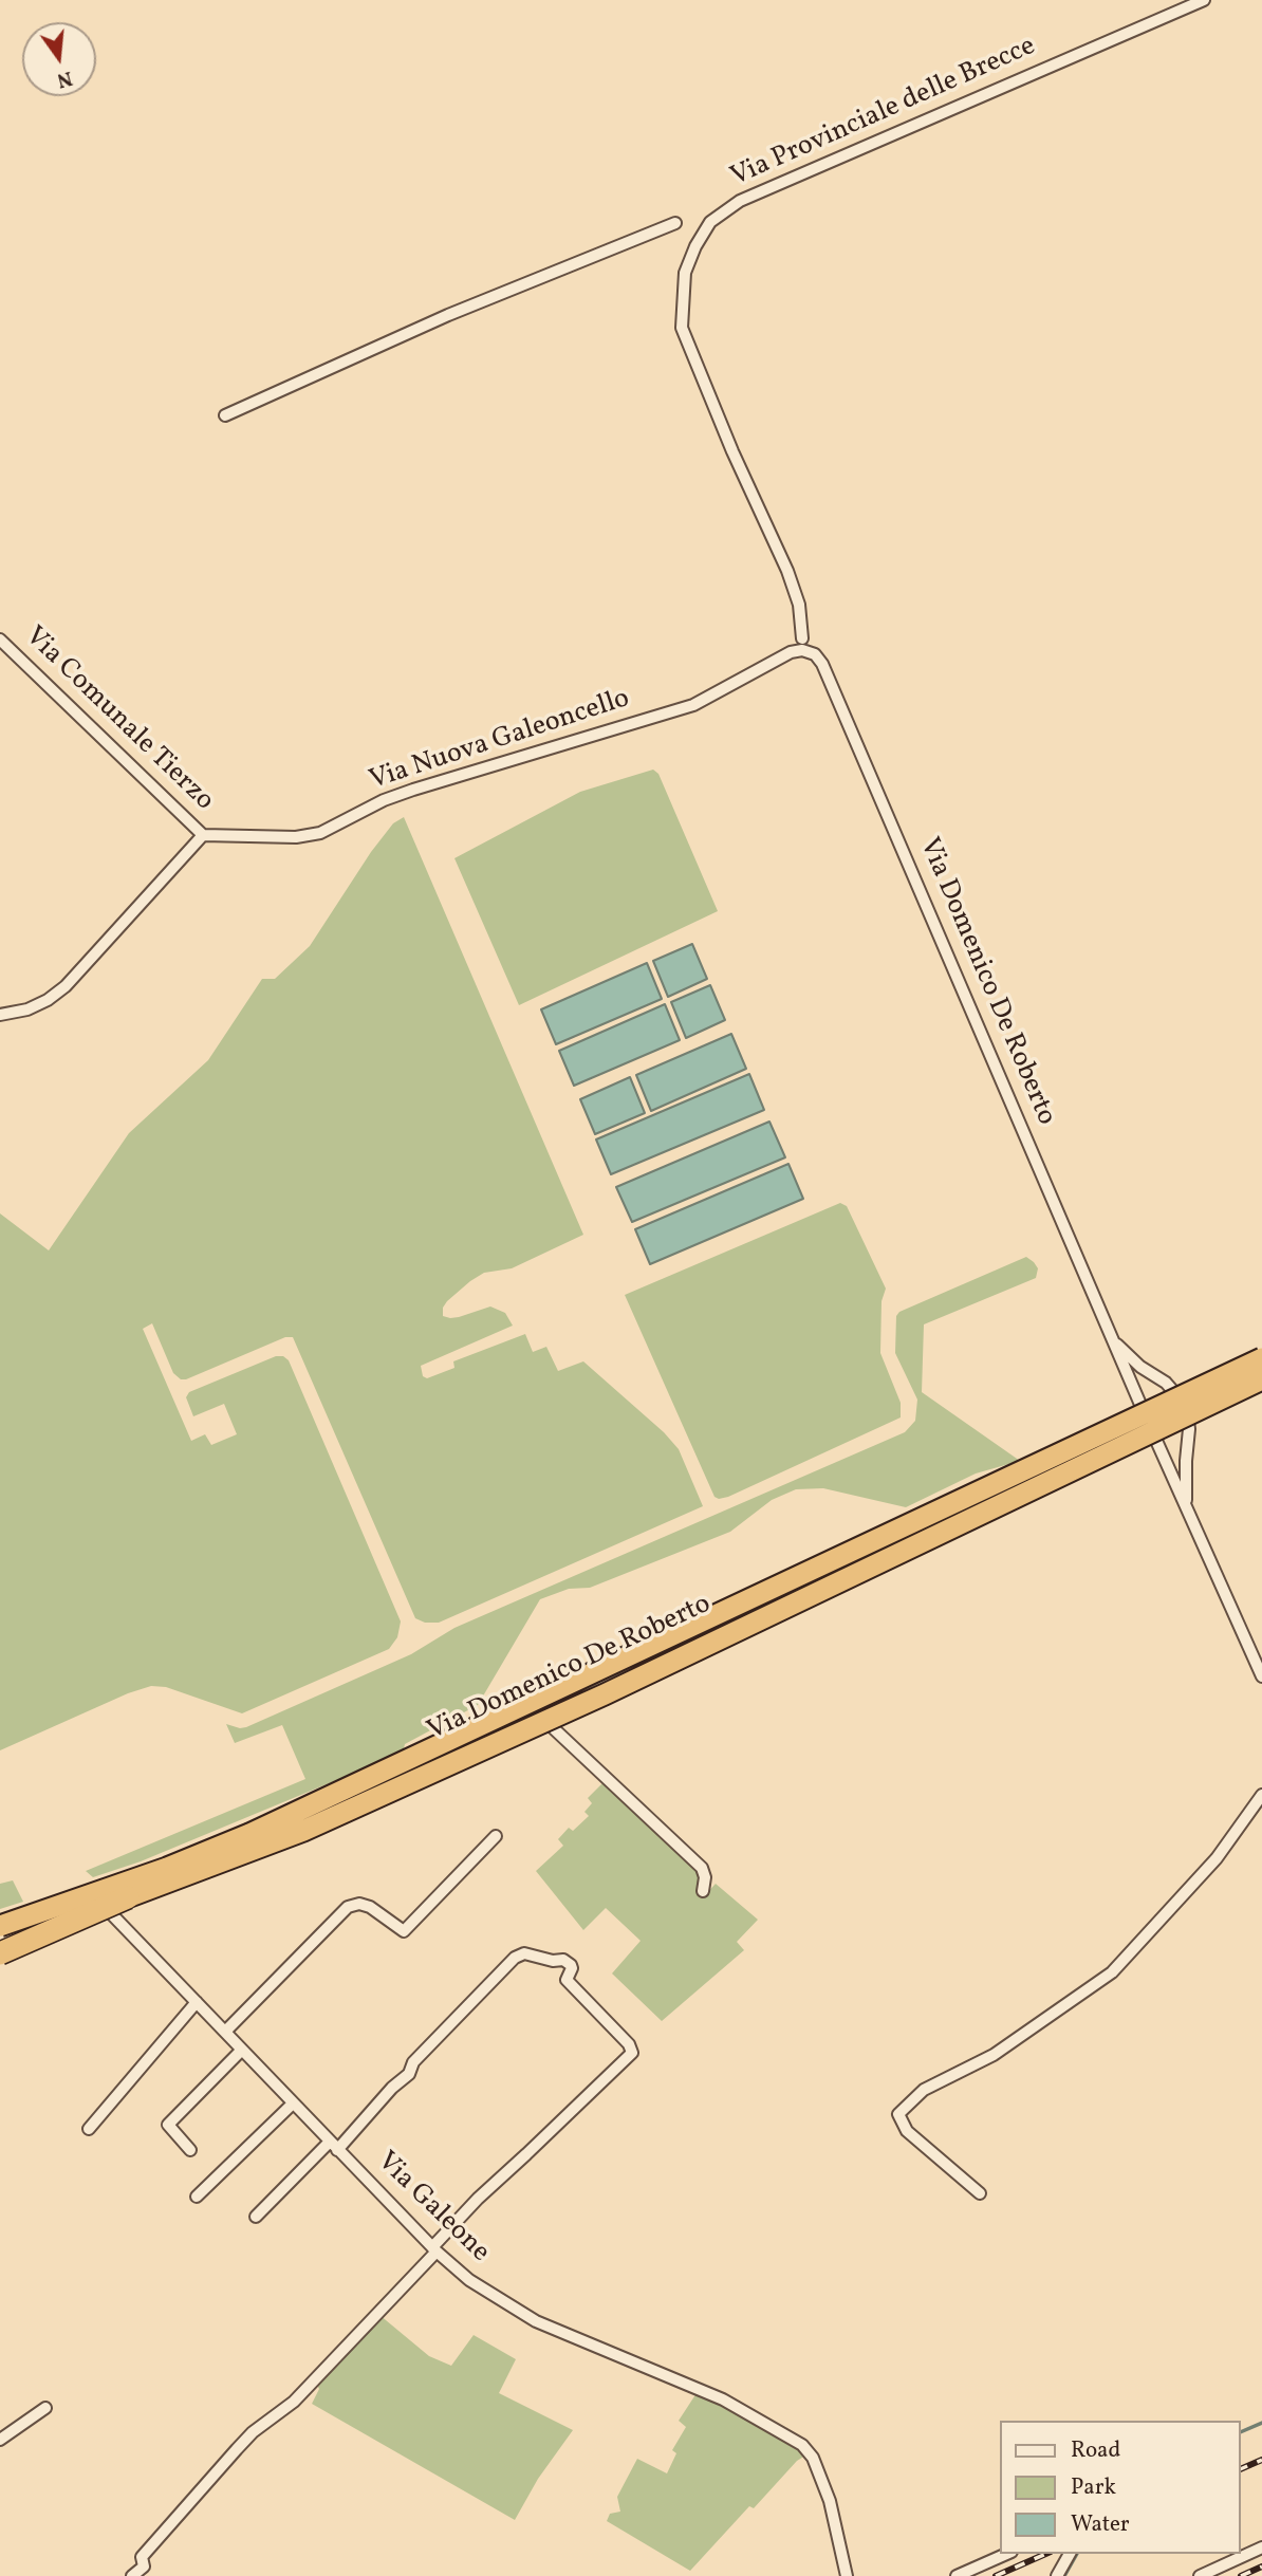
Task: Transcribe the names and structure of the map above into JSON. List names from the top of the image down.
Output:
{
  "streets": {
    "street": [
      "Via Provinciale delle Brecce",
      "Via Comunale Tierzo",
      "Via Nuova Galeoncello",
      "Via Domenico De Roberto",
      "Via Galeone"
    ]
  },
  "crossings": [
    ["Via Provinciale delle Brecce", "Via Nuova Galeoncello"],
    ["Via Provinciale delle Brecce", "Via Domenico De Roberto"],
    ["Via Comunale Tierzo", "Via Nuova Galeoncello"],
    ["Via Nuova Galeoncello", "Via Domenico De Roberto"],
    ["Via Domenico De Roberto", "Via Galeone"]
  ],
  "legend": ["Road", "Park", "Water"],
  "north": "bottom"
}
